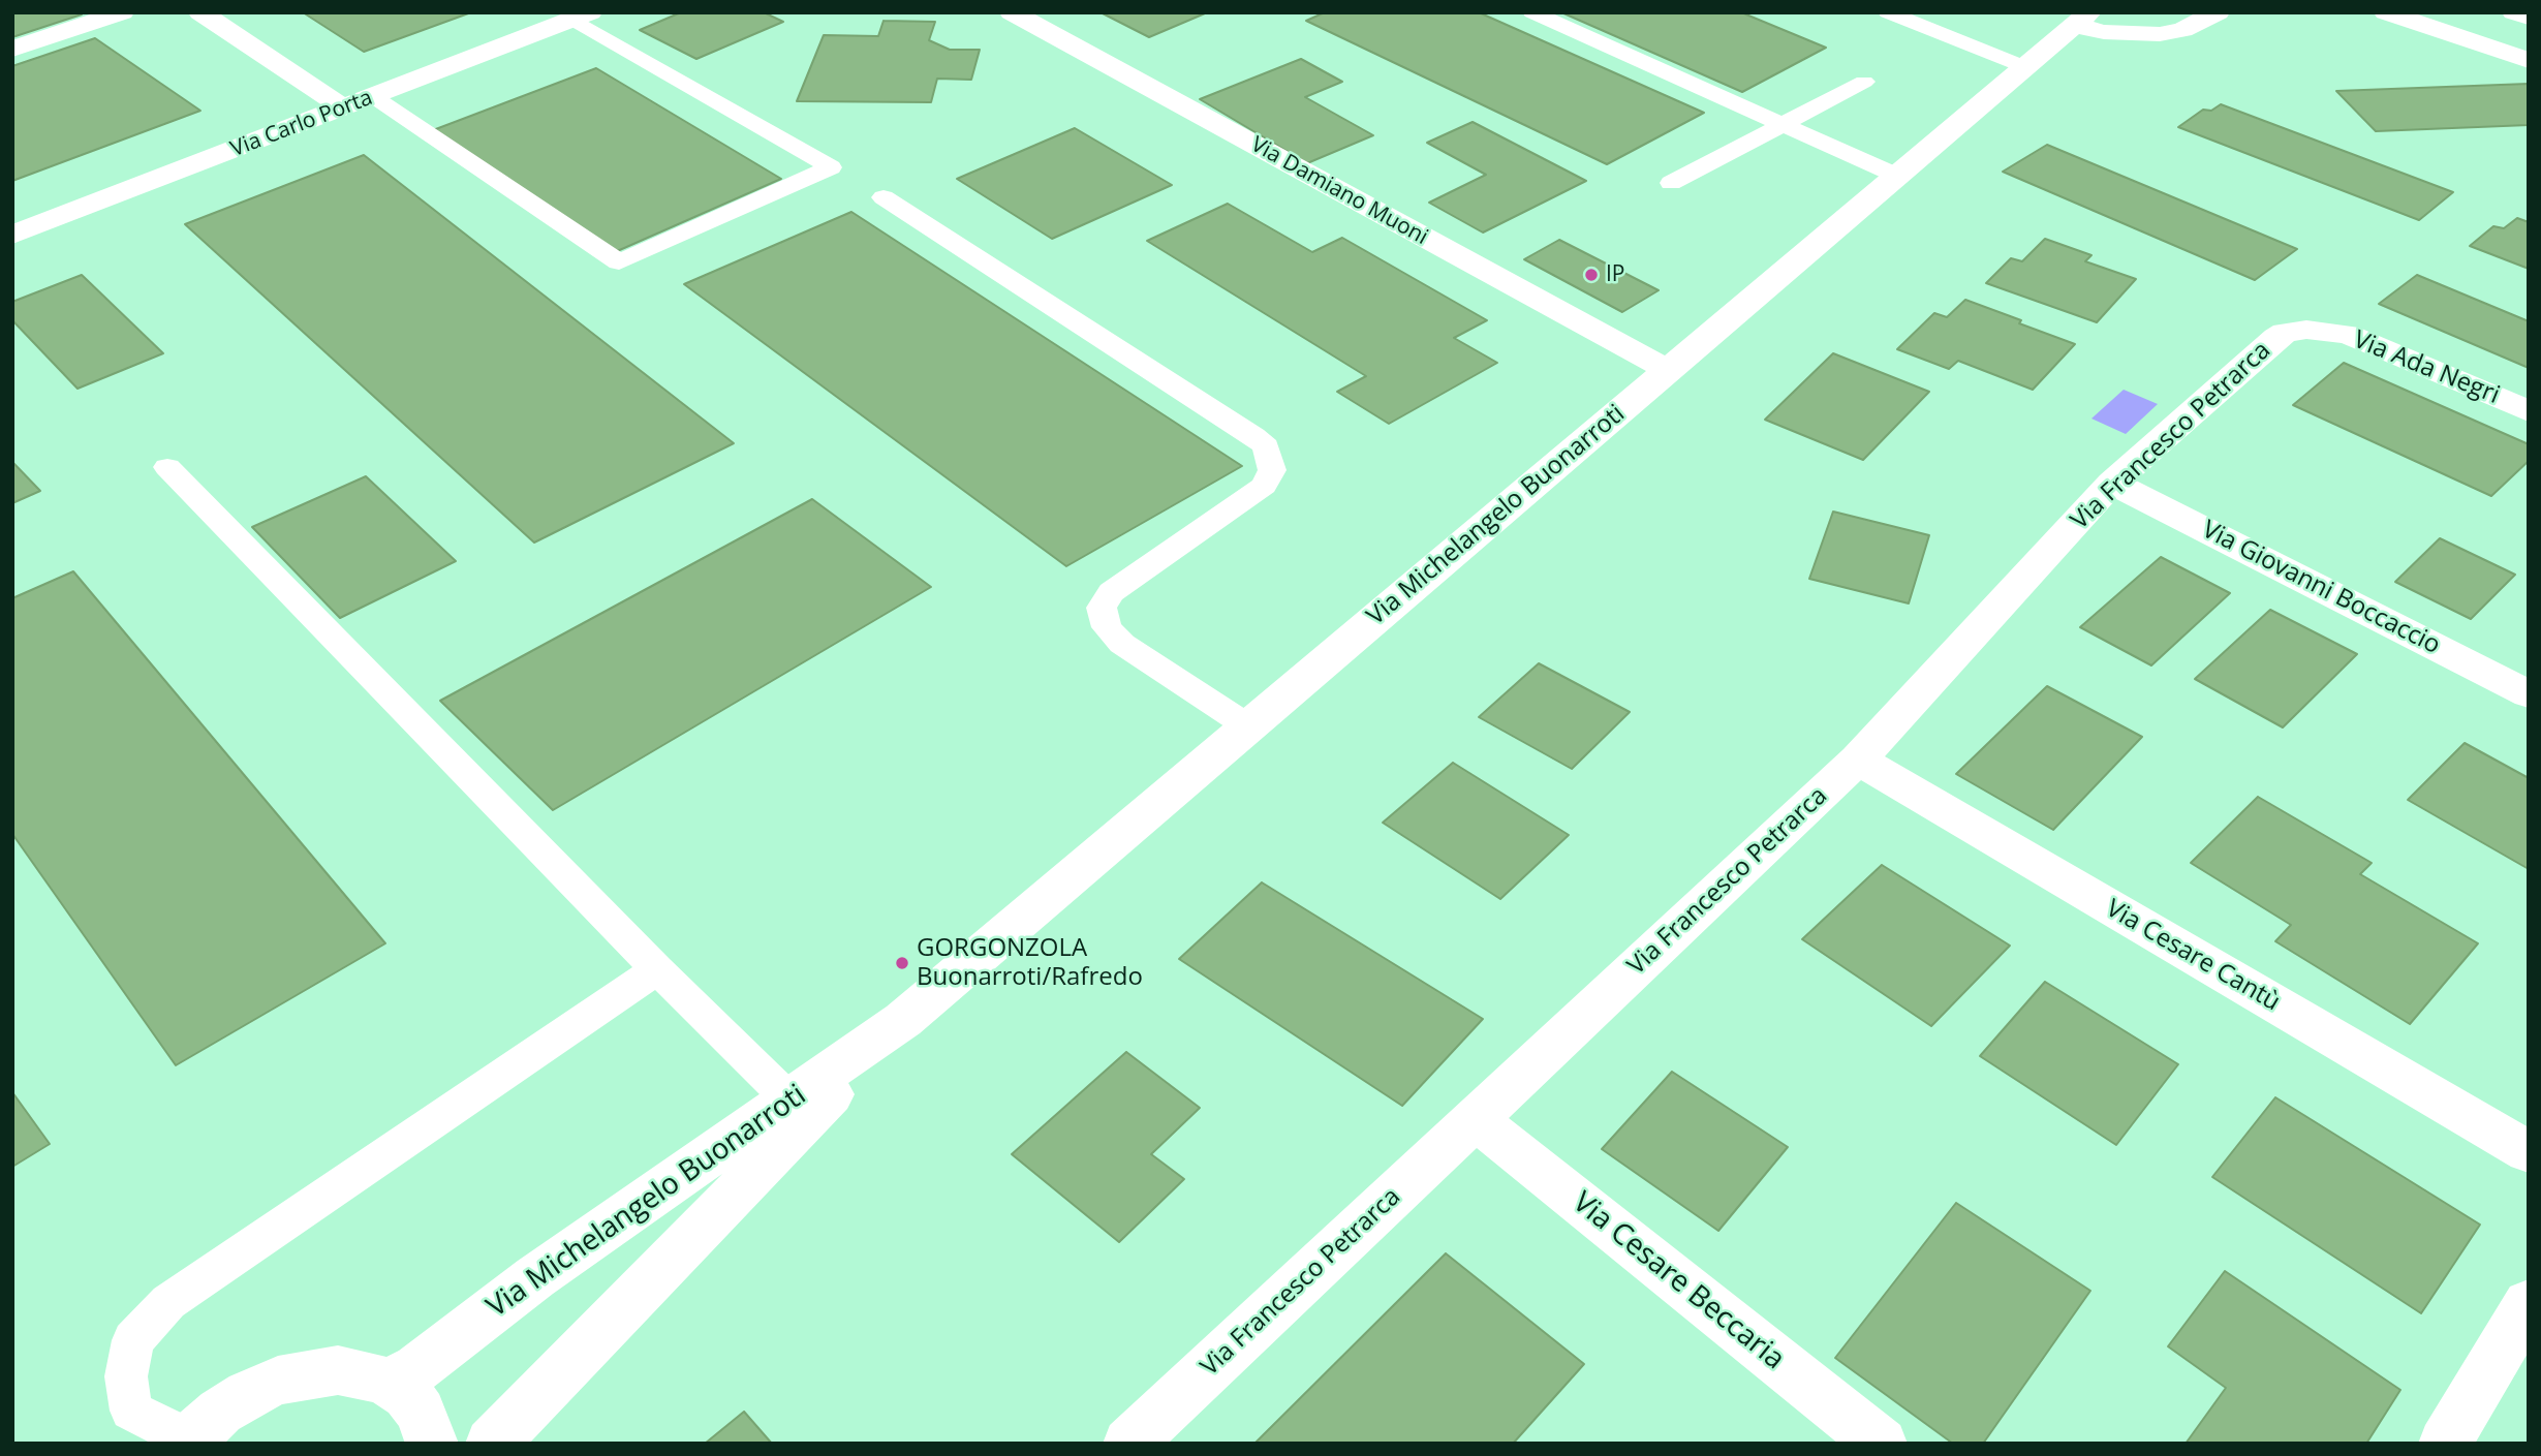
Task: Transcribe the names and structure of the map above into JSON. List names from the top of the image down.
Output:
{
  "streets": {
    "street": [
      "Via Carlo Porta",
      "Via Damiano Muoni",
      "Via Ada Negri",
      "Via Francesco Petrarca",
      "Via Michelangelo Buonarroti",
      "Via Giovanni Boccaccio",
      "Via Cesare Cantù",
      "Via Cesare Beccaria"
    ]
  },
  "crossings": [
    ["Via Damiano Muoni", "Via Michelangelo Buonarroti"],
    ["Via Ada Negri", "Via Francesco Petrarca"],
    ["Via Francesco Petrarca", "Via Giovanni Boccaccio"],
    ["Via Francesco Petrarca", "Via Cesare Cantù"],
    ["Via Francesco Petrarca", "Via Cesare Beccaria"]
  ],
  "places": ["IP", "GORGONZOLA Buonarroti/Rafredo"]
}
